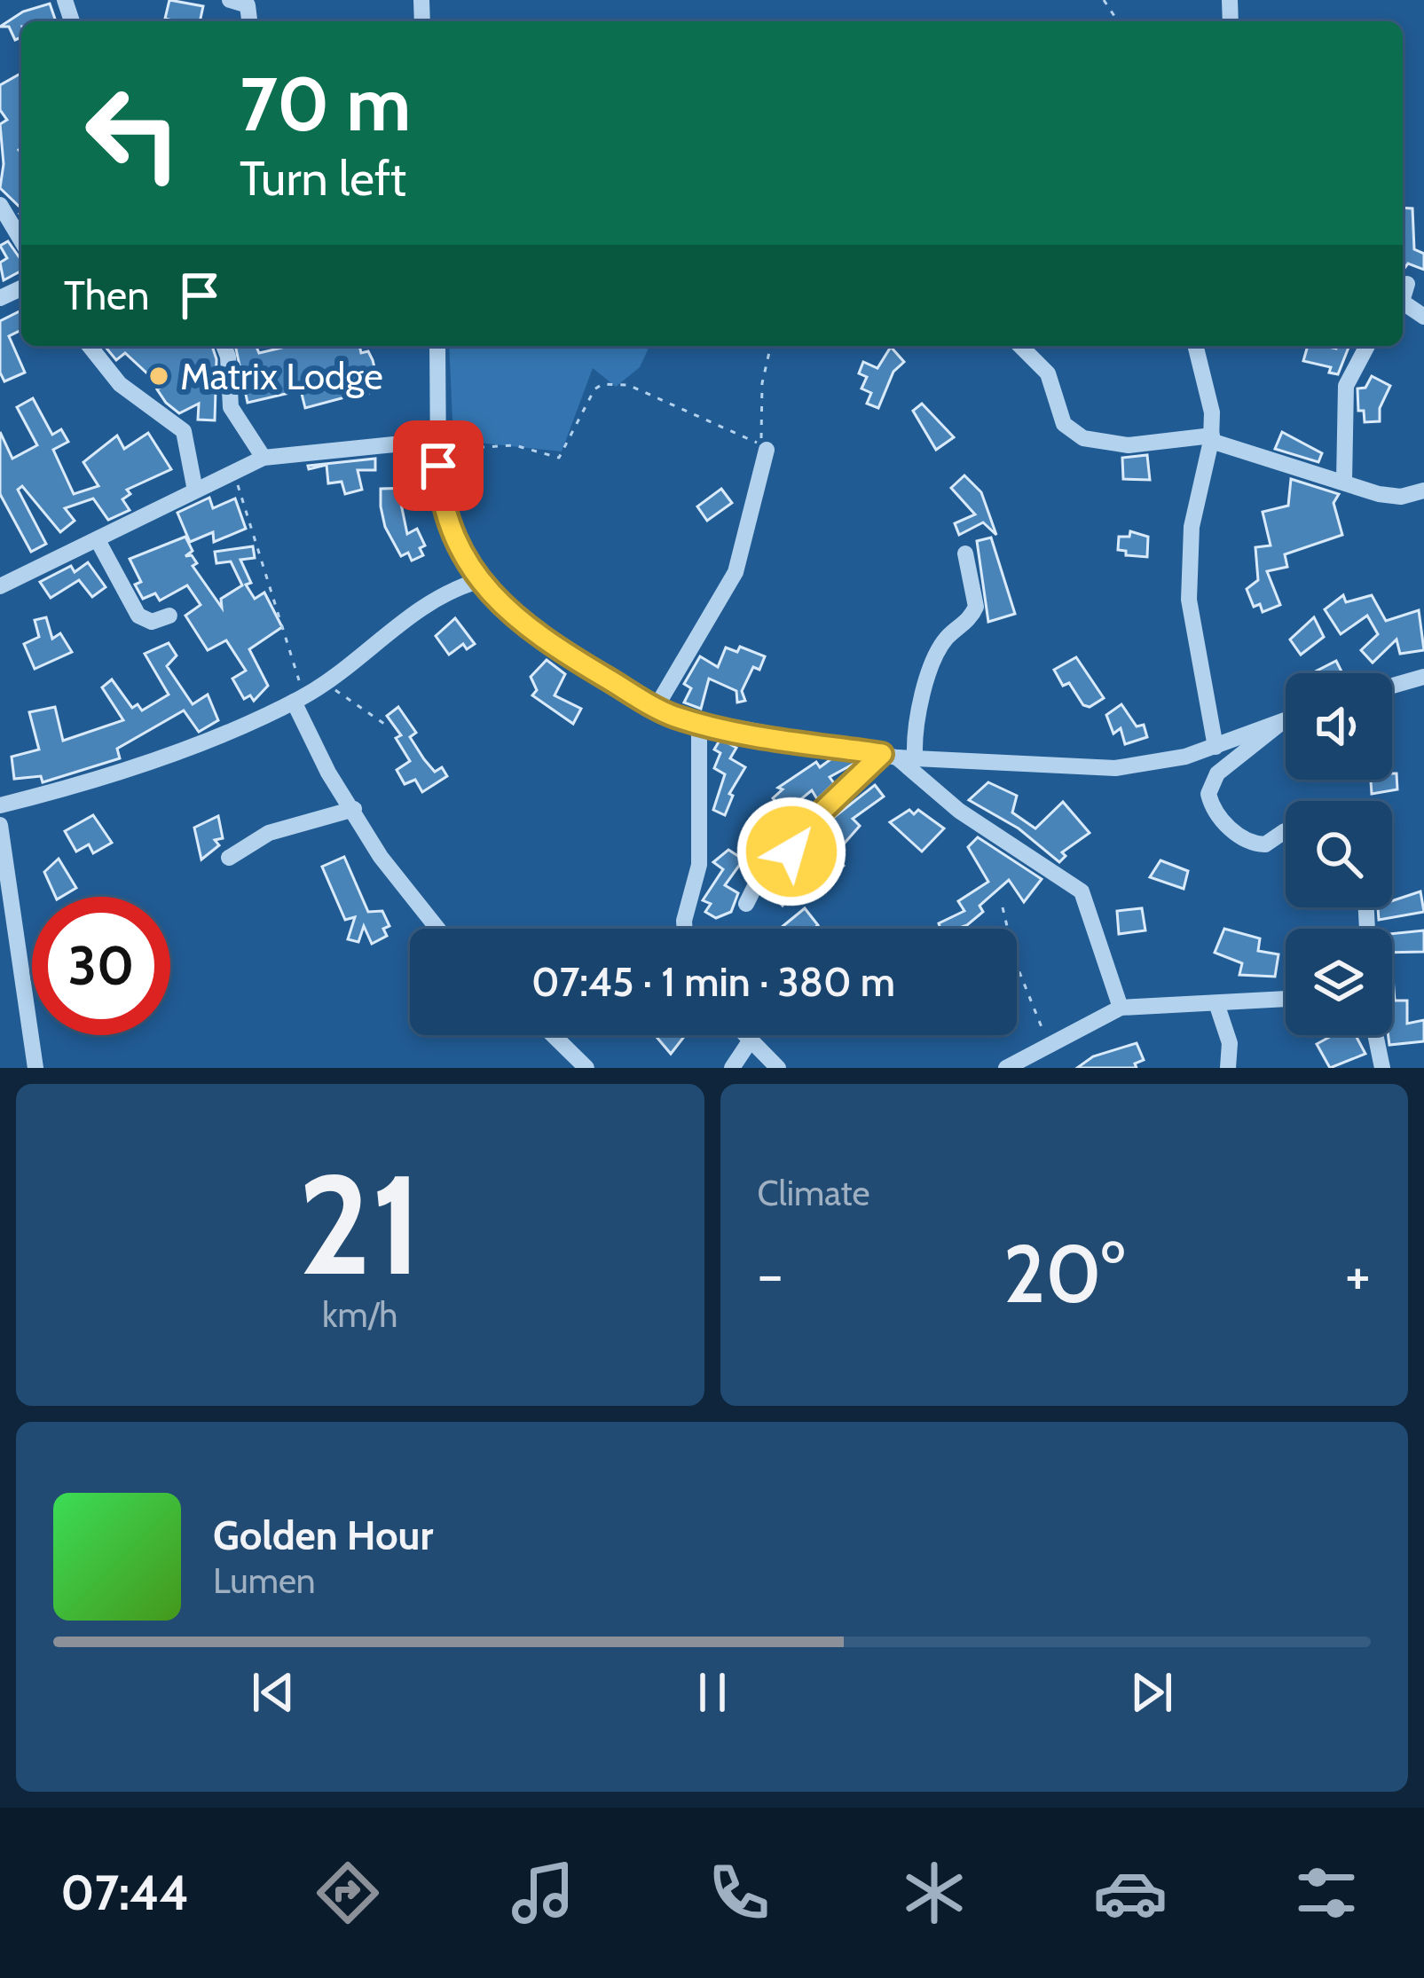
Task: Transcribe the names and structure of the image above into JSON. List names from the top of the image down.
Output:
{
  "places": ["Matrix Lodge"],
  "page": {
    "turn": ["70 m", "Turn left"],
    "then": "Then",
    "limit": "30",
    "trip": "07:45 · 1 min · 380 m",
    "tile": [
      ["21", "km/h"],
      "Climate"
    ],
    "heat": ["−", "20°", "+"],
    "song": ["Golden Hour", "Lumen"],
    "tabs": "07:44"
  }
}
